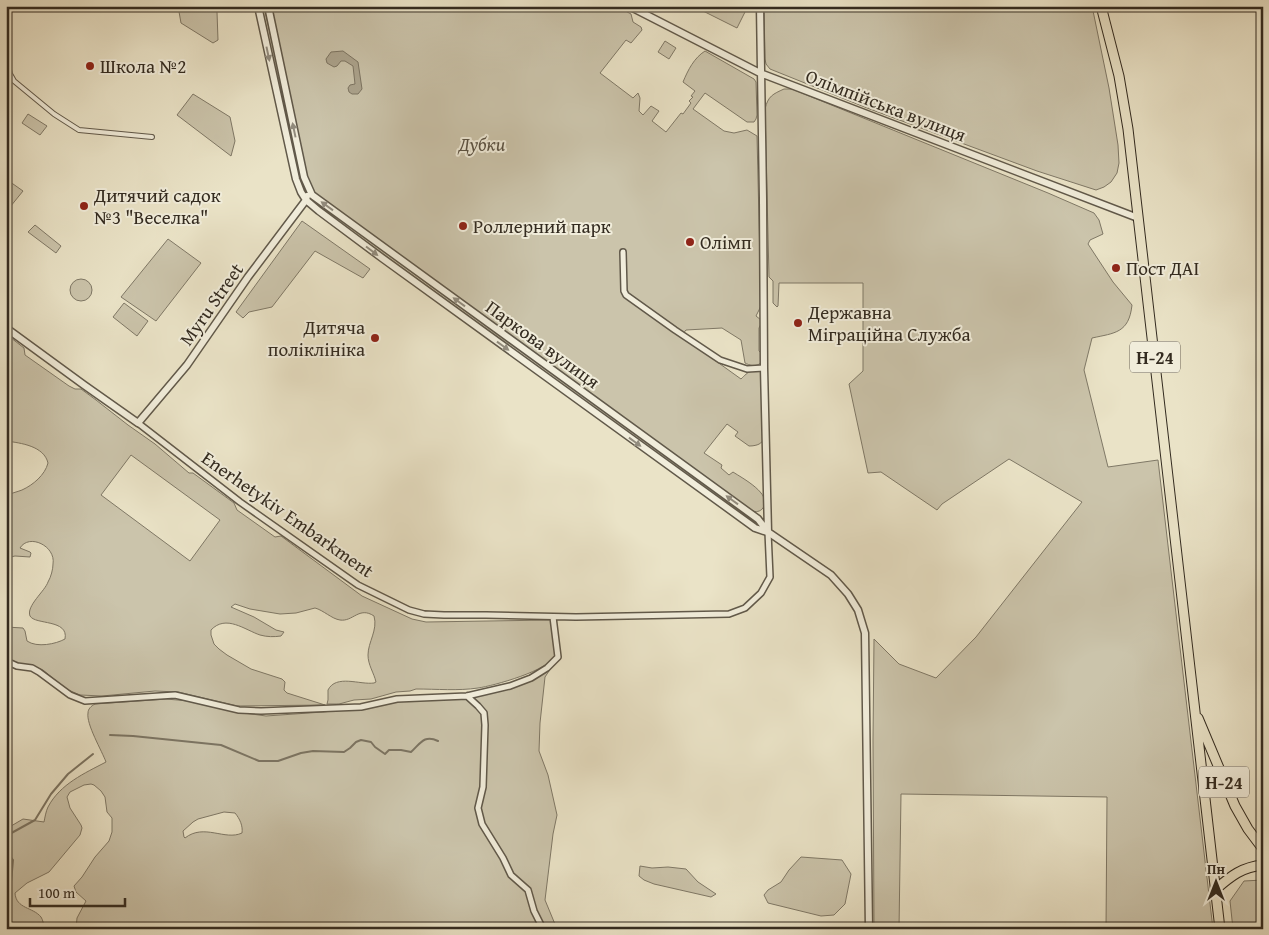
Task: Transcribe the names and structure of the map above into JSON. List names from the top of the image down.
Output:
{
  "streets": {
    "main road": ["Н-24"],
    "street": [
      "Олімпійська вулиця",
      "Myru Street",
      "Паркова вулиця",
      "Enerhetykiv Embarkment"
    ]
  },
  "crossings": [
    ["Олімпійська вулиця", "Н-24"],
    ["Myru Street", "Паркова вулиця"],
    ["Myru Street", "Enerhetykiv Embarkment"],
    ["Паркова вулиця", "Enerhetykiv Embarkment"]
  ],
  "parks": ["Дубки"],
  "places": [
    "Школа №2",
    "Дитячий садок №3 \"Веселка\"",
    "Роллерний парк",
    "Олімп",
    "Пост ДАІ",
    "Державна Міграційна Служба",
    "Дитяча поліклініка"
  ],
  "scale_bar": "100 m",
  "north": "top"
}
